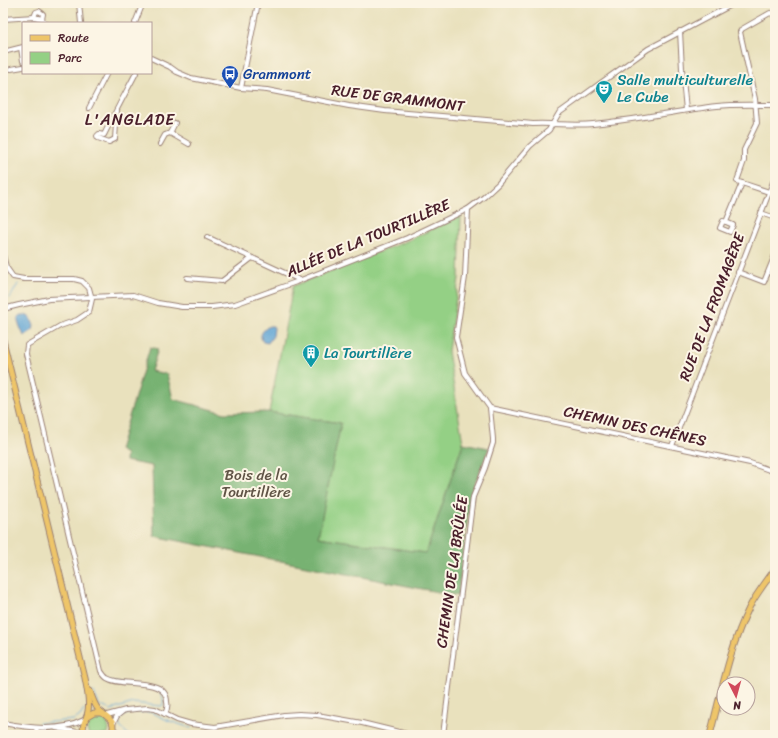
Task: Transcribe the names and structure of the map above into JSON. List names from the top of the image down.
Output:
{
  "streets": {
    "street": [
      "RUE DE GRAMMONT",
      "ALLÉE DE LA TOURTILLÈRE",
      "RUE DE LA FROMAGÈRE",
      "CHEMIN DES CHÊNES",
      "CHEMIN DE LA BRÛLÉE"
    ]
  },
  "crossings": [
    ["RUE DE GRAMMONT", "ALLÉE DE LA TOURTILLÈRE"],
    ["RUE DE LA FROMAGÈRE", "CHEMIN DES CHÊNES"],
    ["CHEMIN DES CHÊNES", "CHEMIN DE LA BRÛLÉE"]
  ],
  "districts": ["L'ANGLADE"],
  "parks": ["Bois de la Tourtillère"],
  "places": {
    "bus stop": ["Grammont"],
    "theatre": ["Salle multiculturelle Le Cube"],
    "building": ["La Tourtillère"]
  },
  "legend": ["Route", "Parc"],
  "north": "bottom"
}
